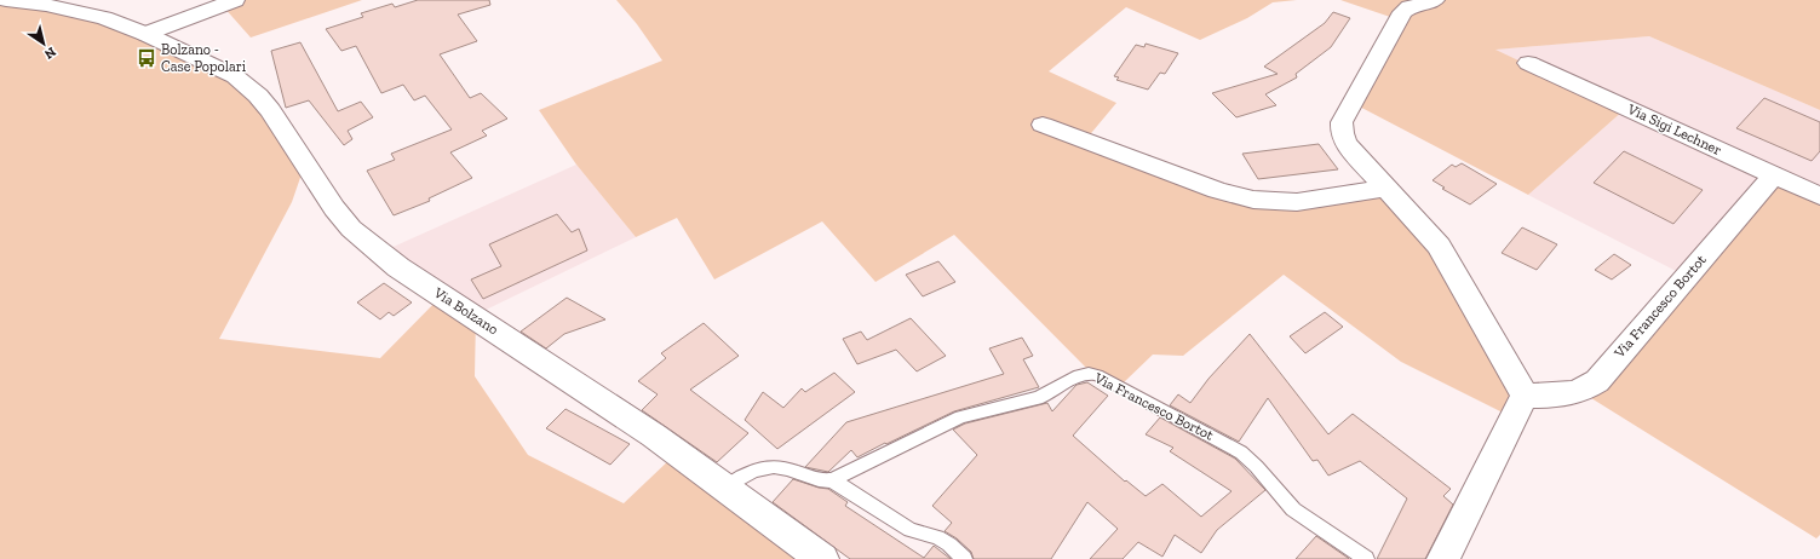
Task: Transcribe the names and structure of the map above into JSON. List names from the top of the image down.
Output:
{
  "streets": {
    "street": ["Via Sigi Lechner", "Via Francesco Bortot", "Via Bolzano"]
  },
  "crossings": [
    ["Via Sigi Lechner", "Via Francesco Bortot"]
  ],
  "places": {
    "bus stop": ["Bolzano - Case Popolari"]
  },
  "north": "bottom right"
}
